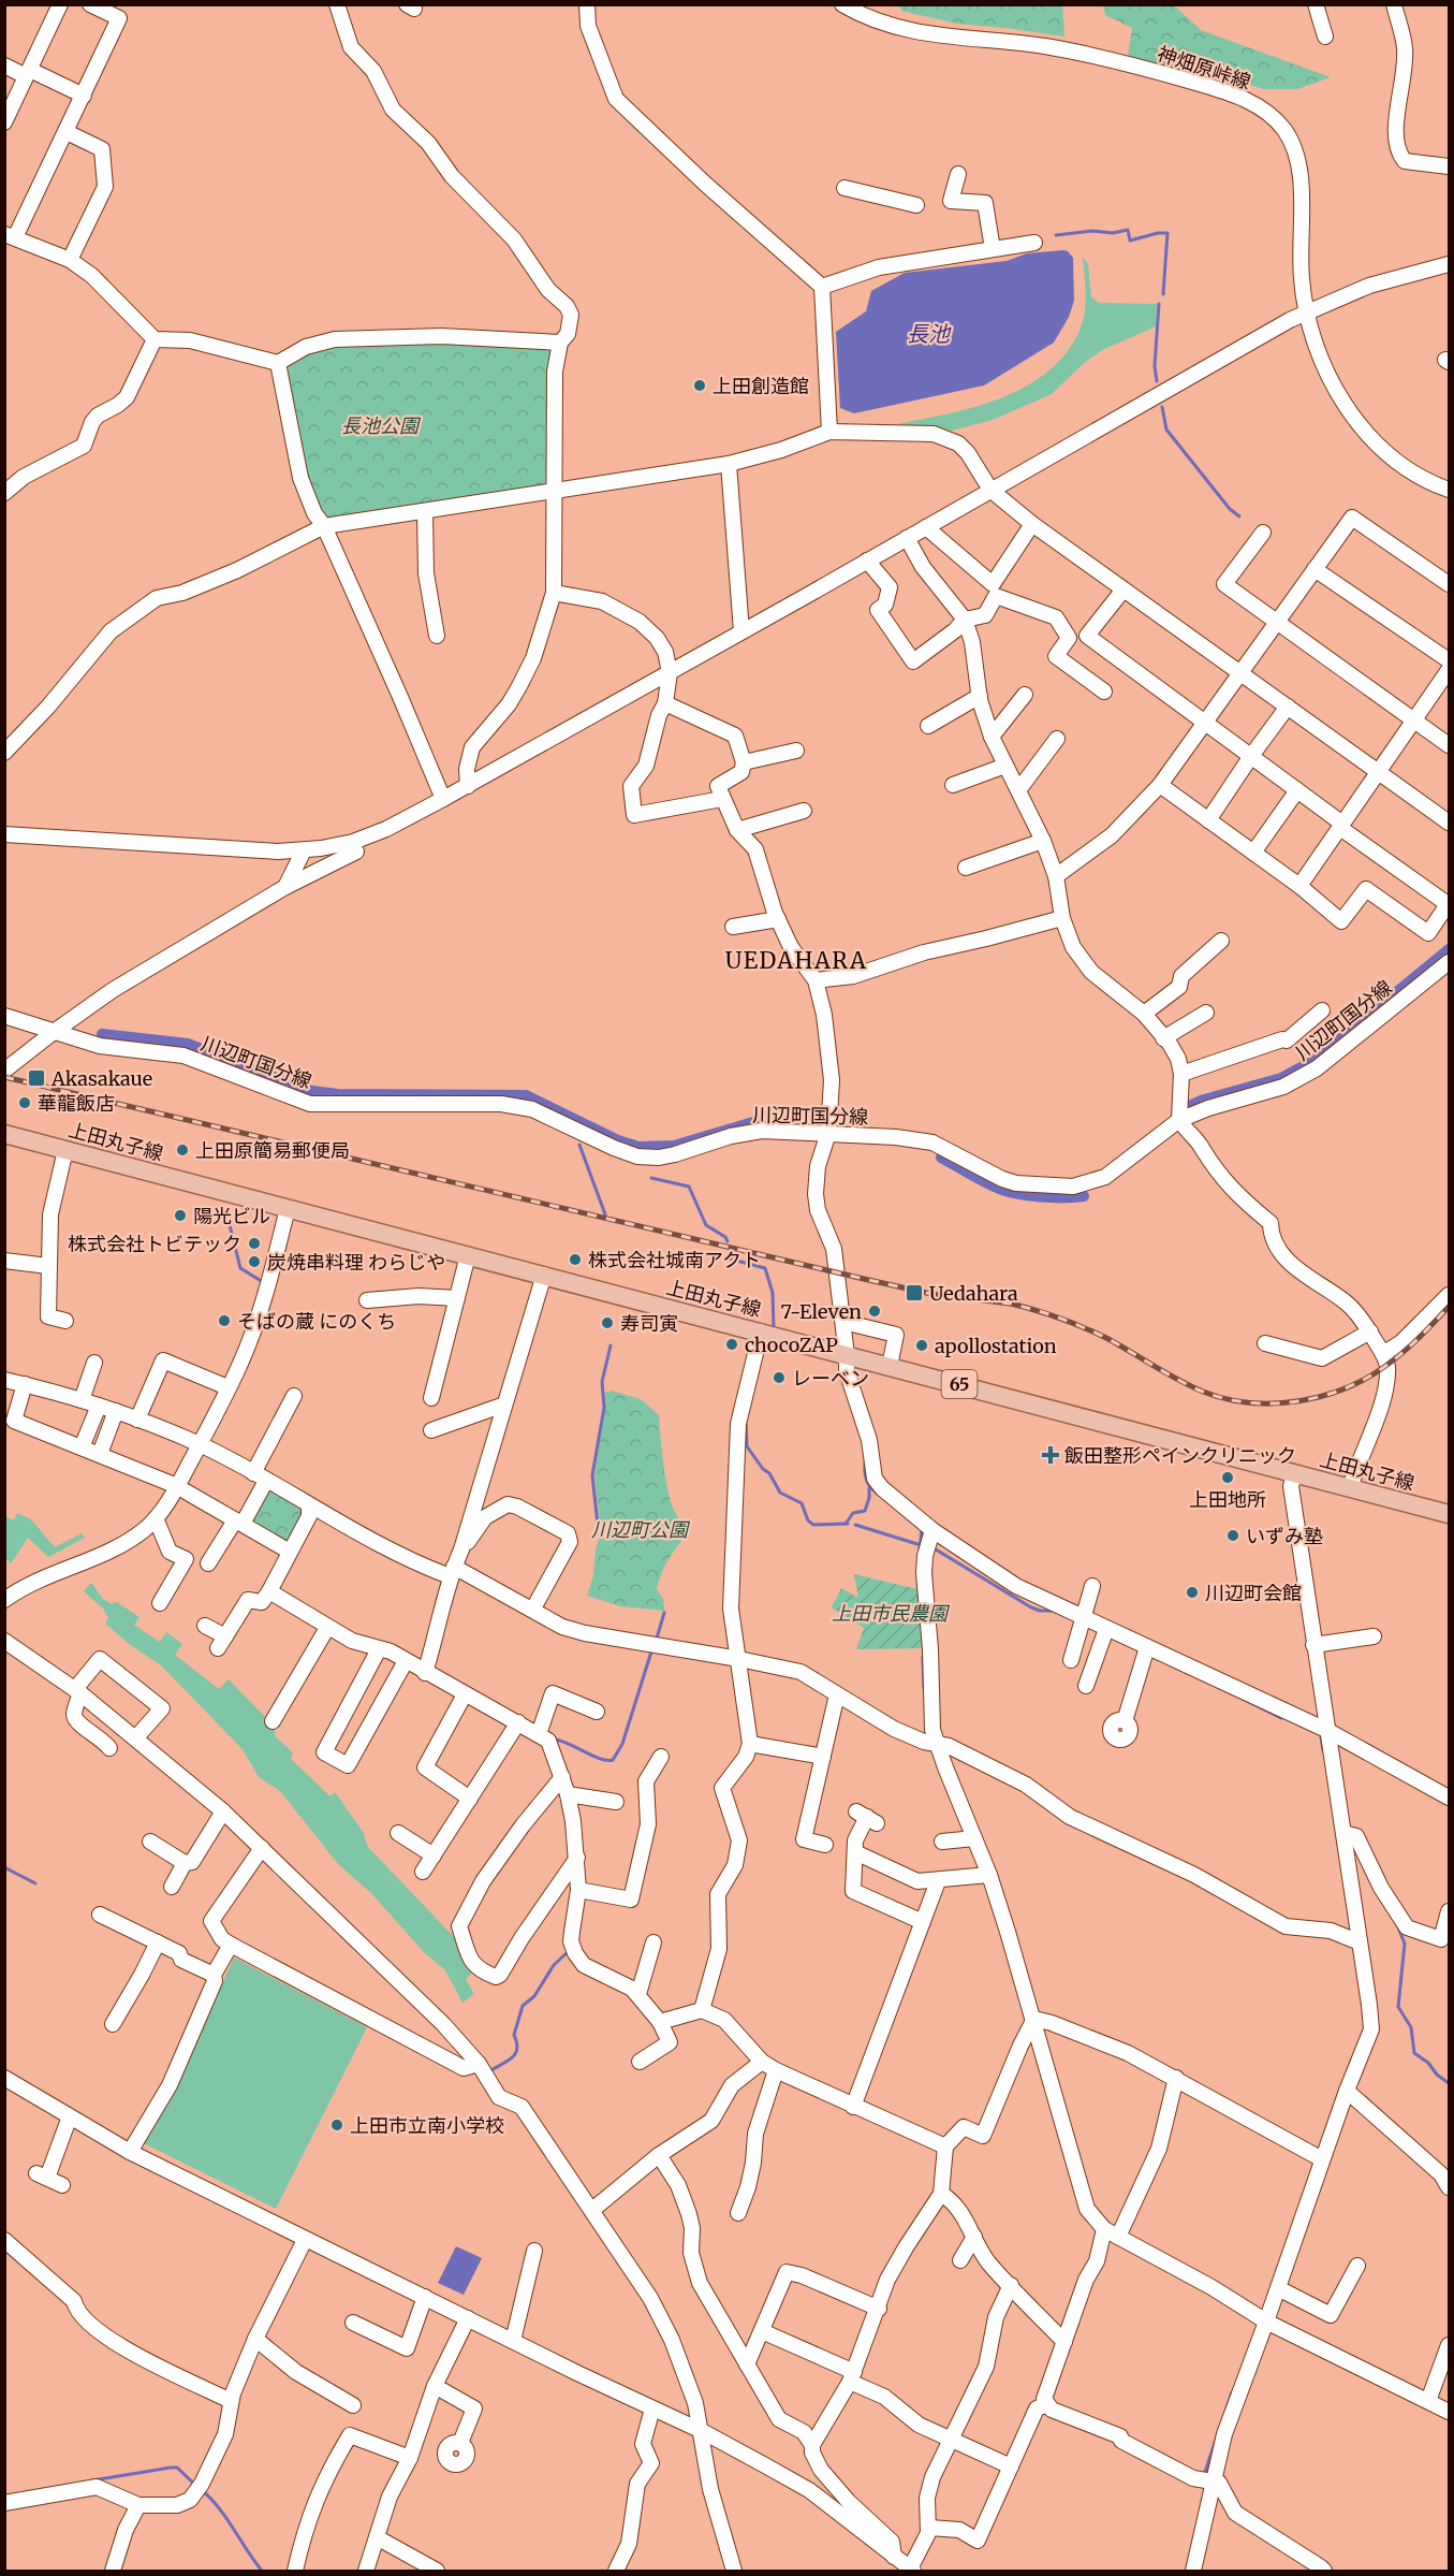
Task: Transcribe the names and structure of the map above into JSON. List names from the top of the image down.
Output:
{
  "streets": {
    "main road": ["上田丸子線", "65"],
    "street": ["神畑原峠線", "川辺町国分線"]
  },
  "districts": ["UEDAHARA"],
  "water": ["長池"],
  "parks": ["長池公園", "川辺町公園", "上田市民農園"],
  "places": {
    "other": [
      "上田創造館",
      "華龍飯店",
      "上田原簡易郵便局",
      "陽光ビル",
      "株式会社トビテック",
      "株式会社城南アクト",
      "炭焼串料理 わらじや",
      "7-Eleven",
      "そばの蔵 にのくち",
      "寿司寅",
      "chocoZAP",
      "apollostation",
      "レーベン",
      "上田地所",
      "いずみ塾",
      "川辺町会館",
      "上田市立南小学校"
    ],
    "transit": ["Akasakaue", "Uedahara"],
    "health": ["飯田整形ペインクリニック"]
  }
}
